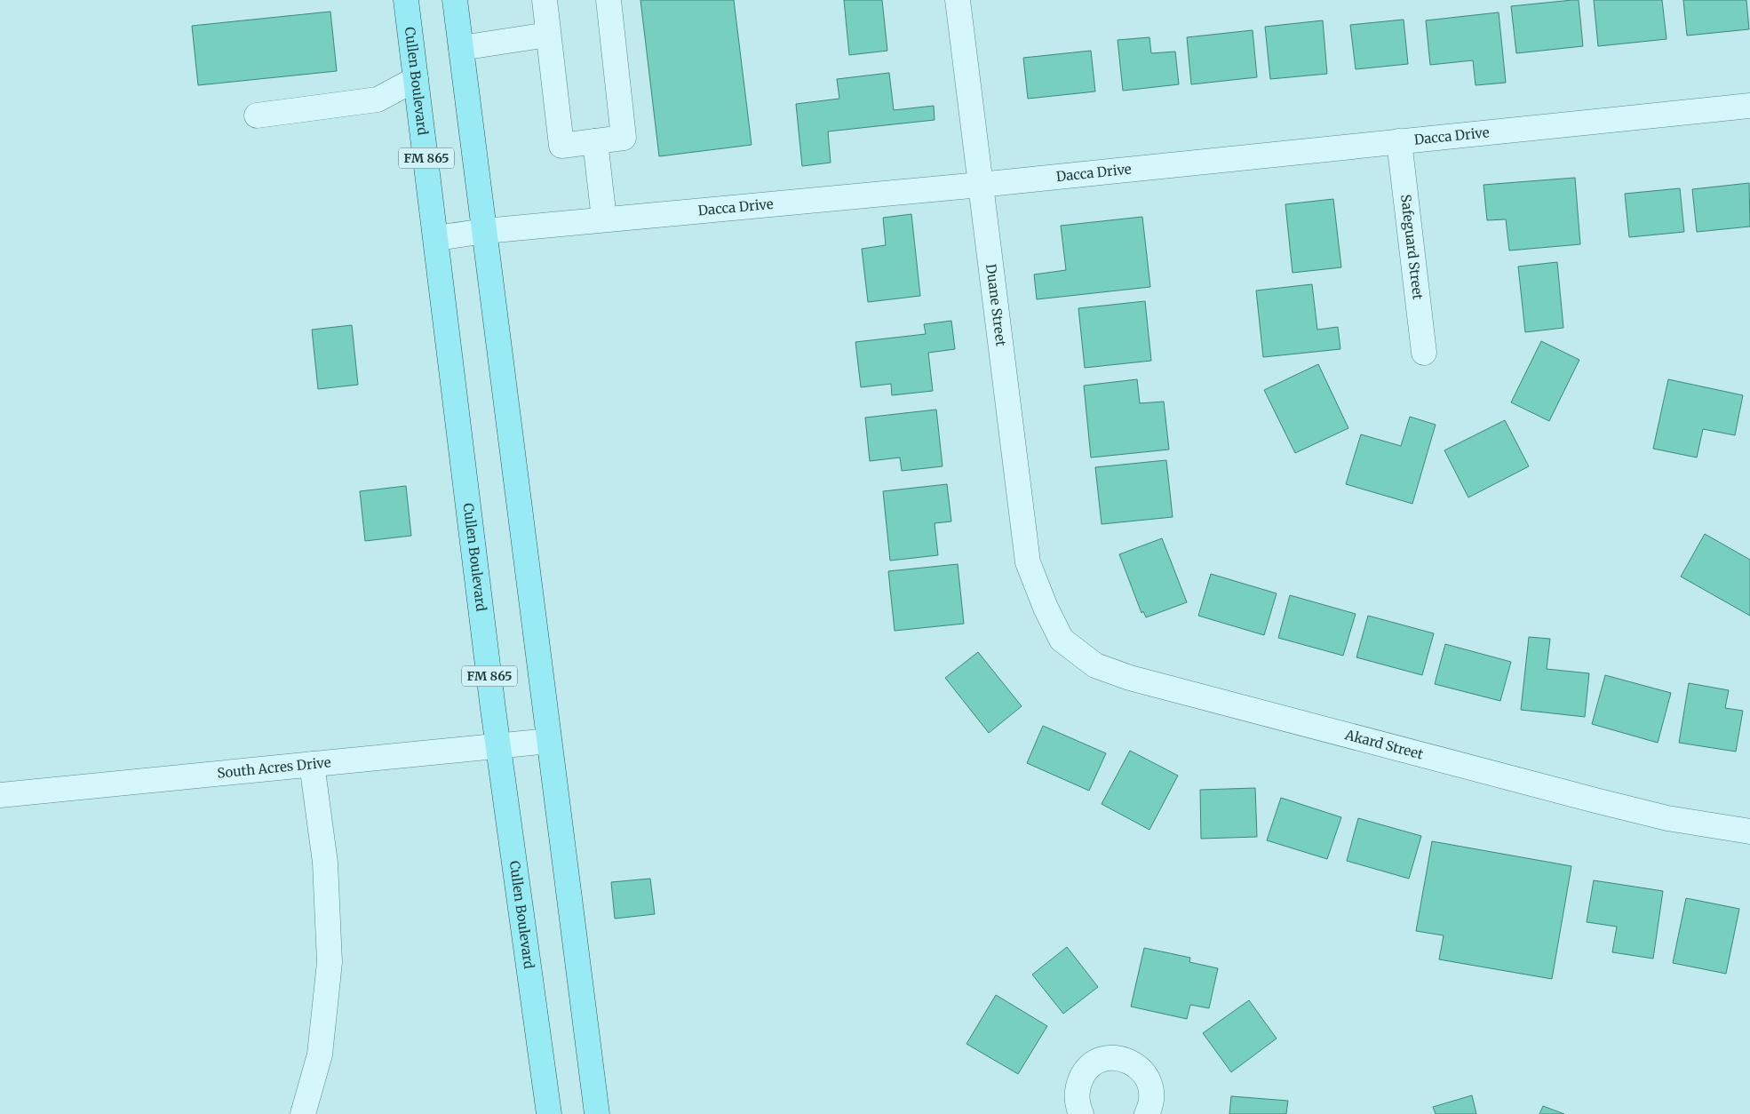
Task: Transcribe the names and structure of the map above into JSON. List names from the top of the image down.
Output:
{
  "streets": {
    "main road": ["Cullen Boulevard", "FM 865"],
    "street": [
      "Dacca Drive",
      "Safeguard Street",
      "Duane Street",
      "Akard Street",
      "South Acres Drive"
    ]
  },
  "crossings": [
    ["Cullen Boulevard", "Dacca Drive"],
    ["Cullen Boulevard", "South Acres Drive"],
    ["Dacca Drive", "FM 865"],
    ["Dacca Drive", "Safeguard Street"],
    ["Dacca Drive", "Duane Street"],
    ["FM 865", "South Acres Drive"],
    ["Duane Street", "Akard Street"]
  ]
}
